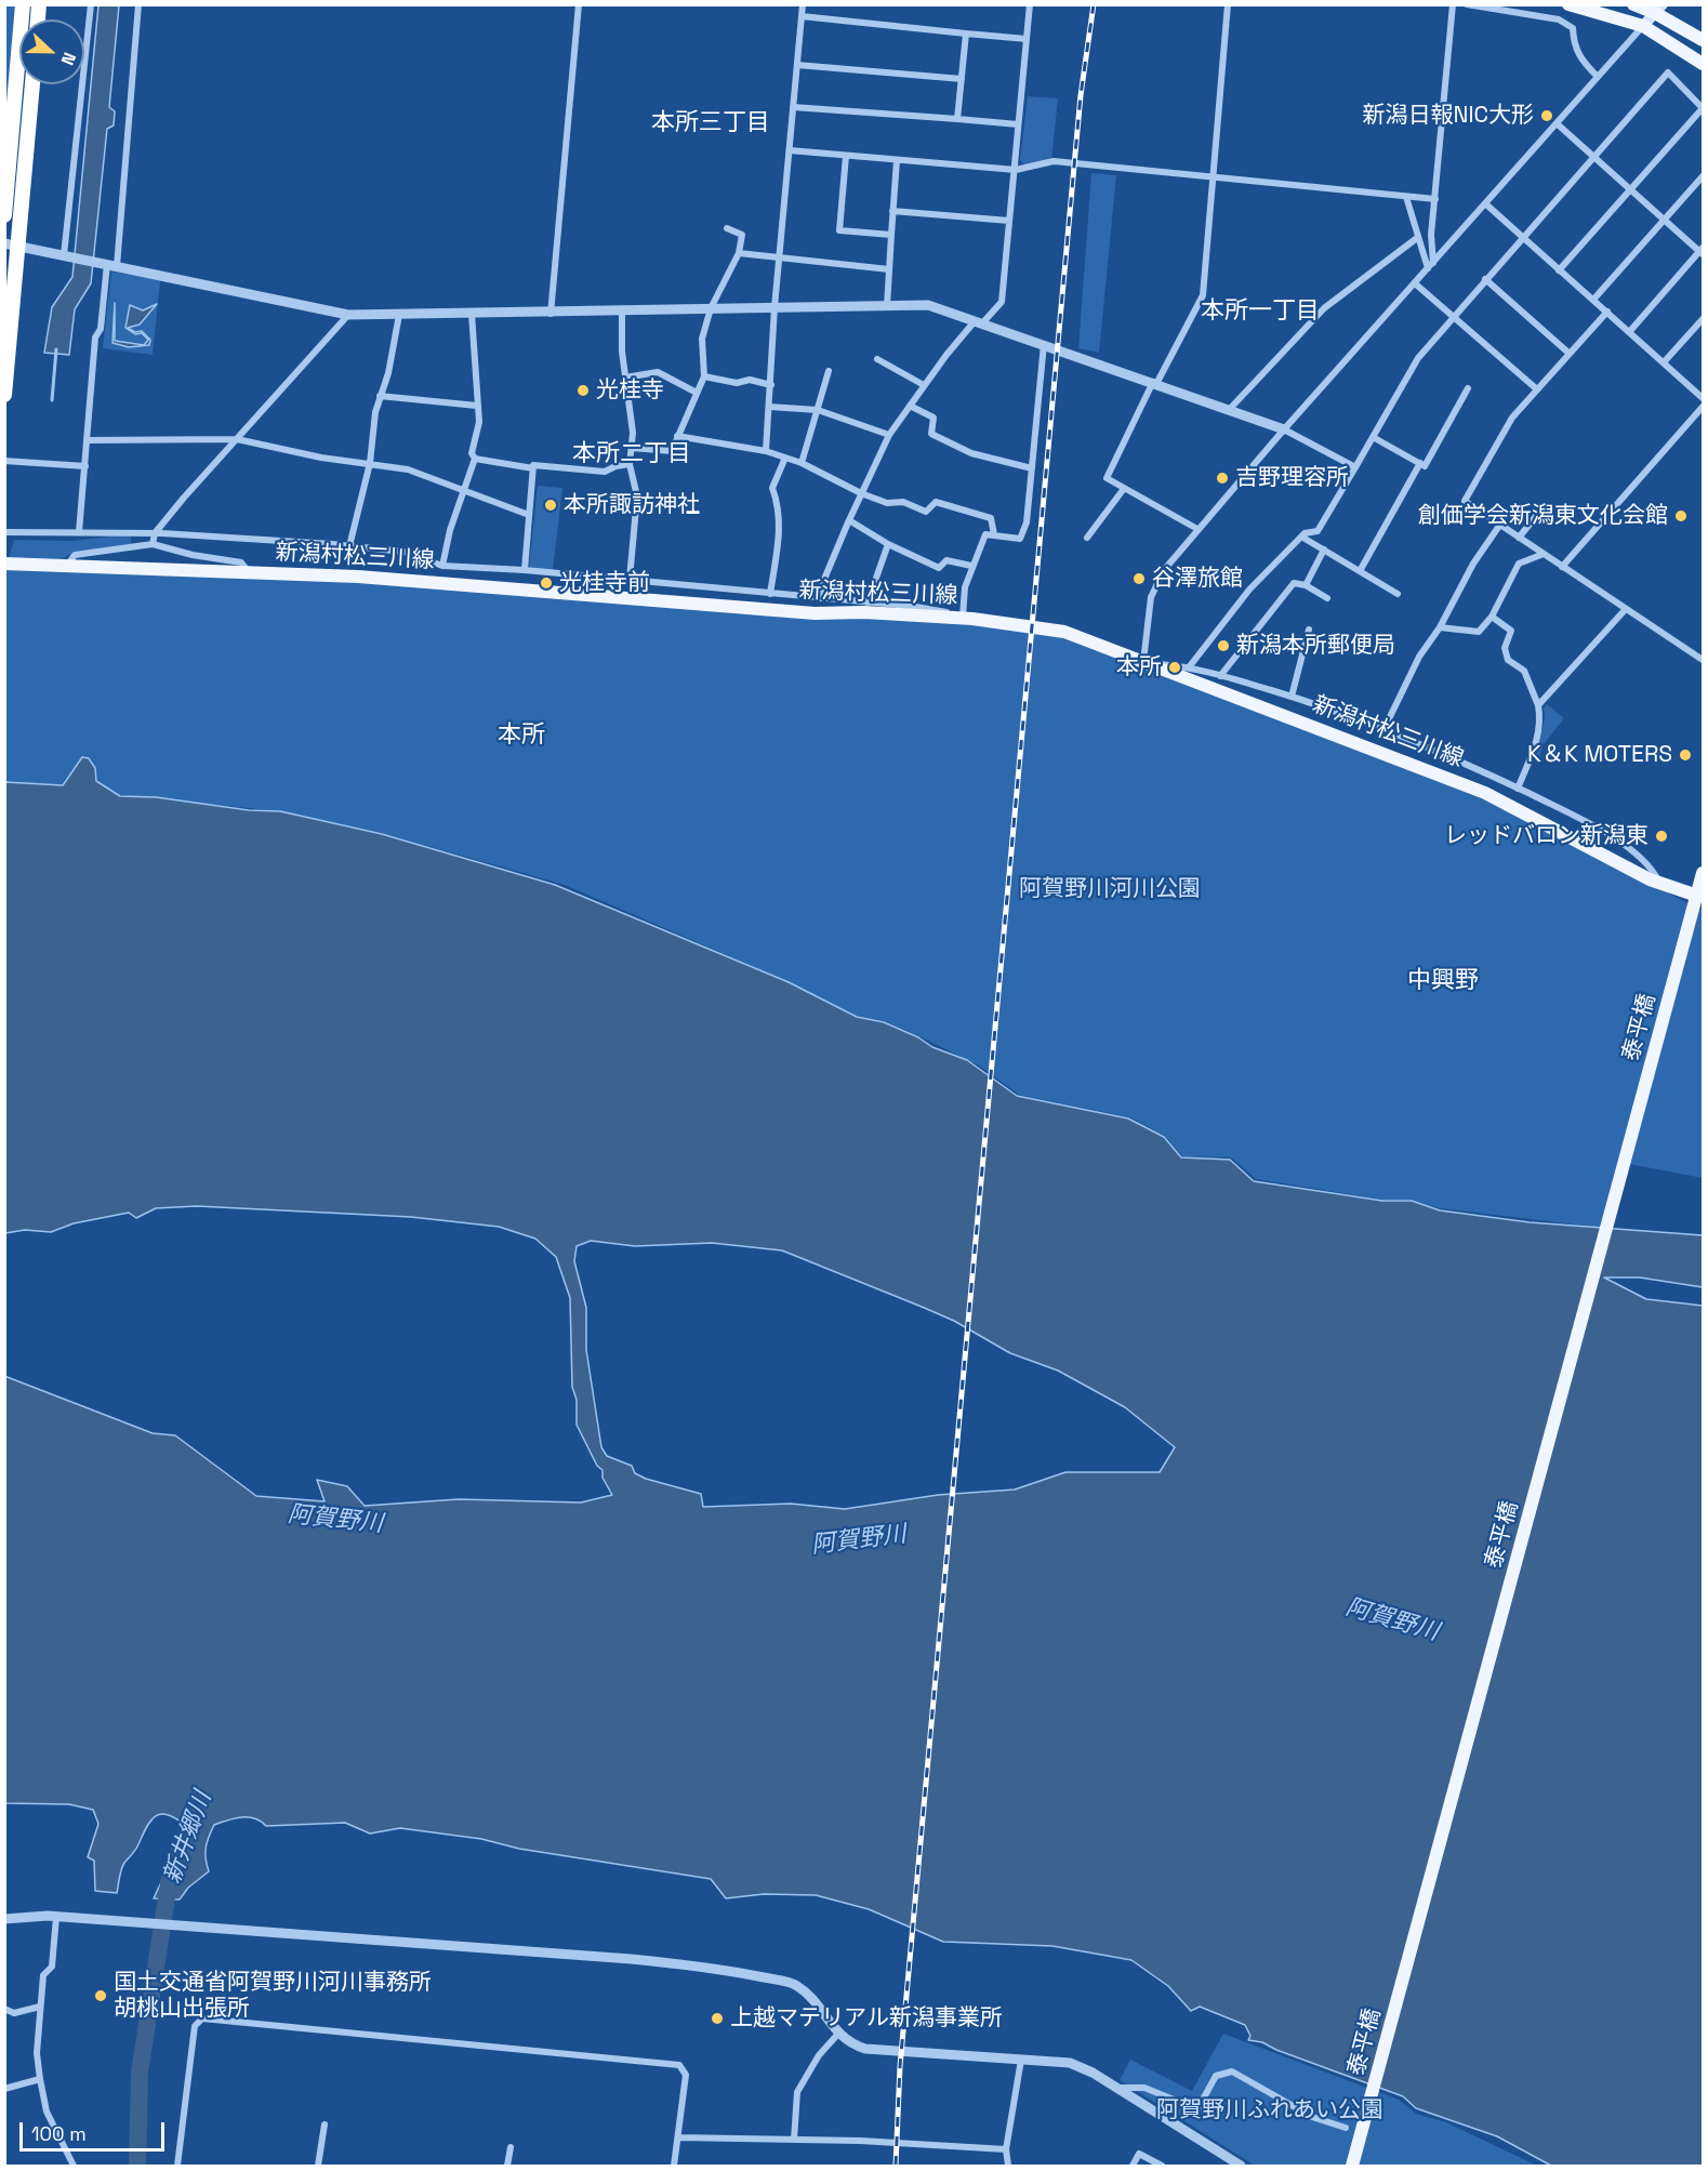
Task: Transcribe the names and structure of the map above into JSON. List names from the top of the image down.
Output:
{
  "streets": {
    "main road": ["新潟村松三川線", "泰平橋"]
  },
  "crossings": [
    ["新潟村松三川線", "泰平橋"]
  ],
  "districts": [
    "本所三丁目",
    "本所一丁目",
    "本所二丁目",
    "本所",
    "中興野"
  ],
  "water": ["阿賀野川", "新井郷川"],
  "parks": ["阿賀野川河川公園", "阿賀野川ふれあい公園"],
  "places": [
    "新潟日報NIC大形",
    "光桂寺",
    "吉野理容所",
    "本所諏訪神社",
    "創価学会新潟東文化会館",
    "谷澤旅館",
    "光桂寺前",
    "新潟本所郵便局",
    "本所",
    "K＆K MOTERS",
    "レッドバロン新潟東",
    "国土交通省阿賀野川河川事務所 胡桃山出張所",
    "上越マテリアル新潟事業所"
  ],
  "scale_bar": "100 m",
  "north": "right"
}
